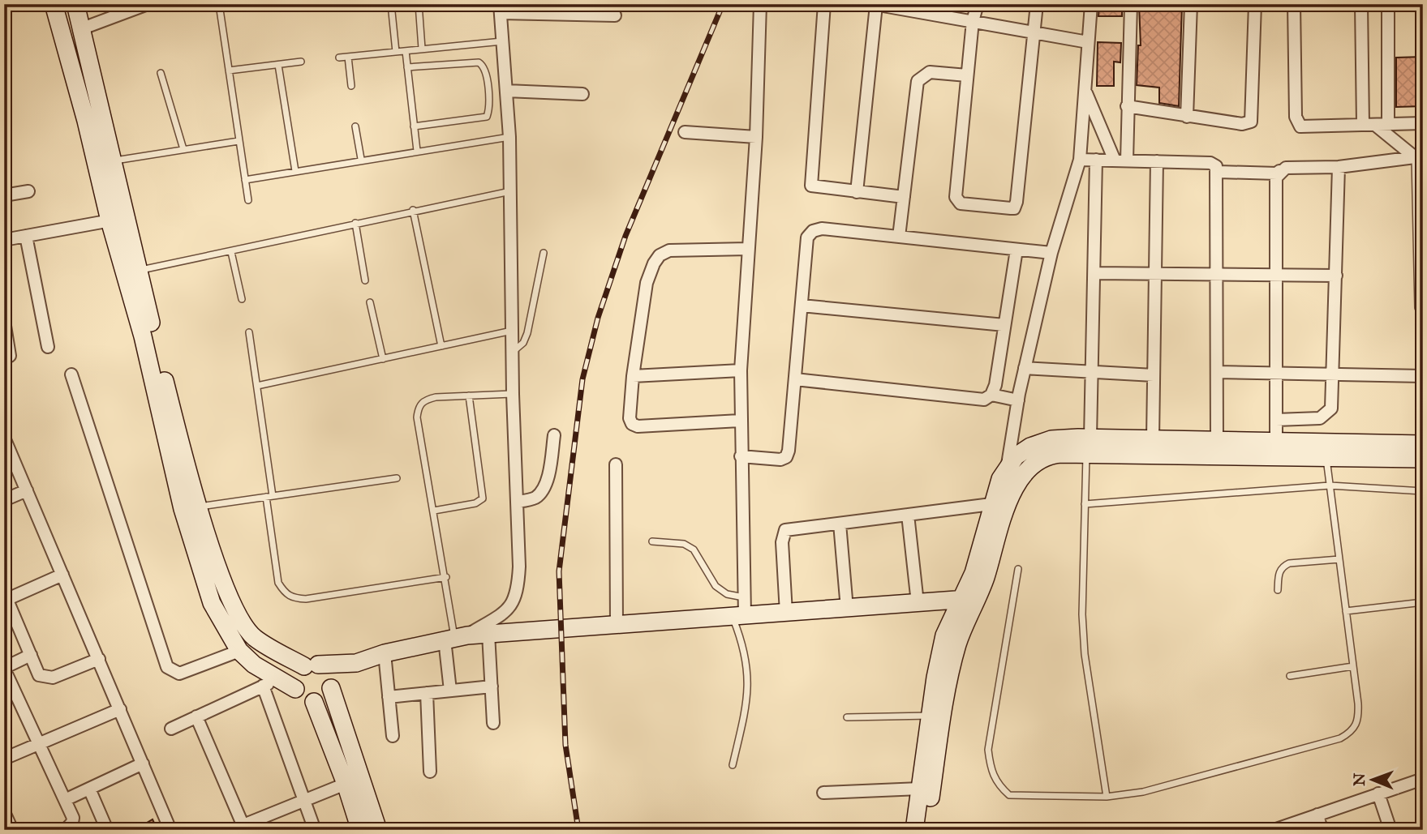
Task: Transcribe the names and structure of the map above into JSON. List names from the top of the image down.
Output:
{
  "north": "left"
}
